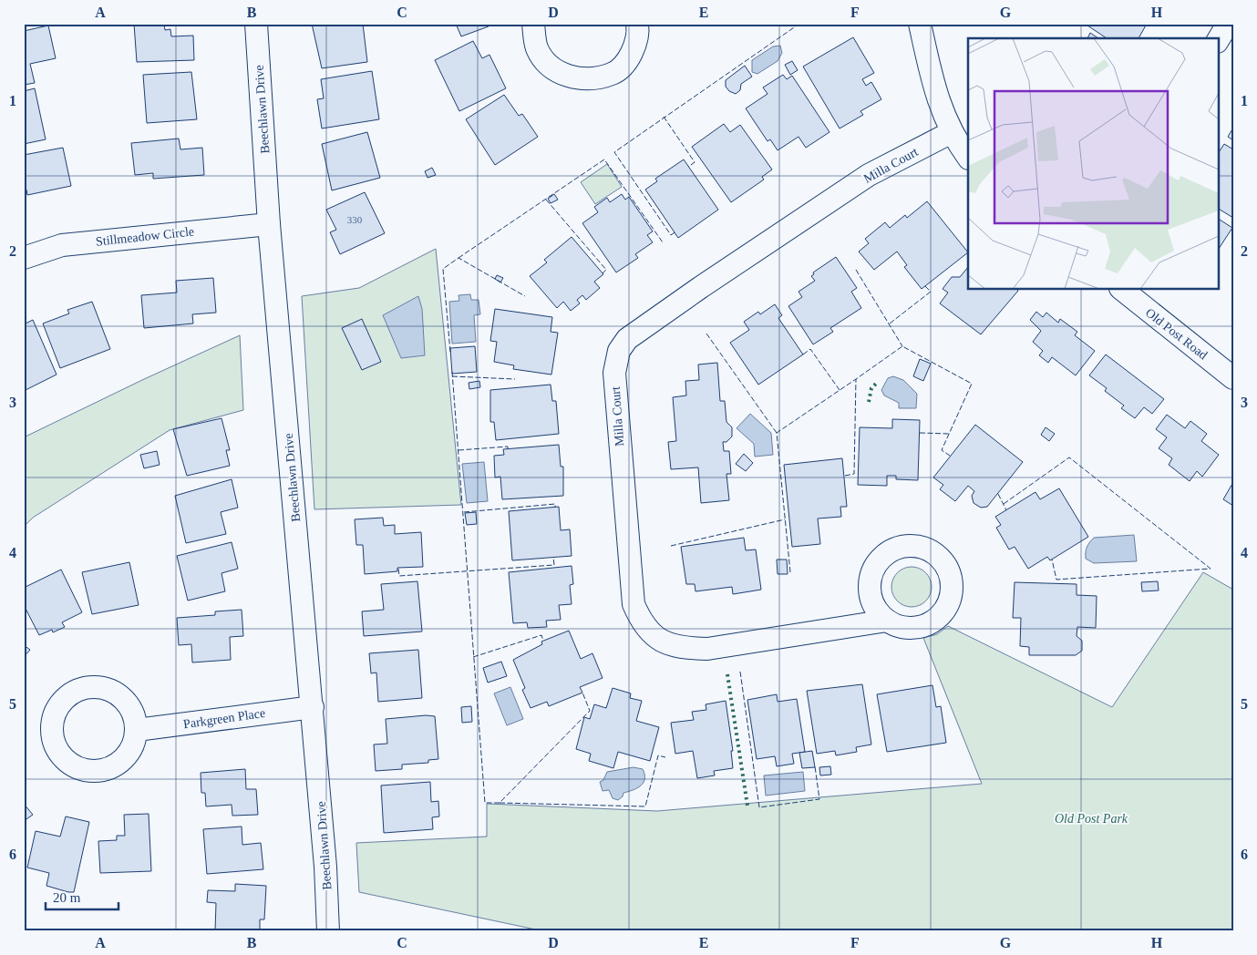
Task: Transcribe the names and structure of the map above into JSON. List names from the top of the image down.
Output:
{
  "streets": {
    "street": [
      "Beechlawn Drive",
      "Milla Court",
      "Stillmeadow Circle",
      "Old Post Road",
      "Parkgreen Place"
    ]
  },
  "crossings": [
    ["Beechlawn Drive", "Stillmeadow Circle"],
    ["Beechlawn Drive", "Parkgreen Place"]
  ],
  "parks": ["Old Post Park"],
  "house_numbers": ["330"],
  "scale_bar": "20 m",
  "grid": {
    "columns": [
      "A",
      "B",
      "C",
      "D",
      "E",
      "F",
      "G",
      "H"
    ],
    "rows": [
      "1",
      "2",
      "3",
      "4",
      "5",
      "6"
    ]
  }
}
